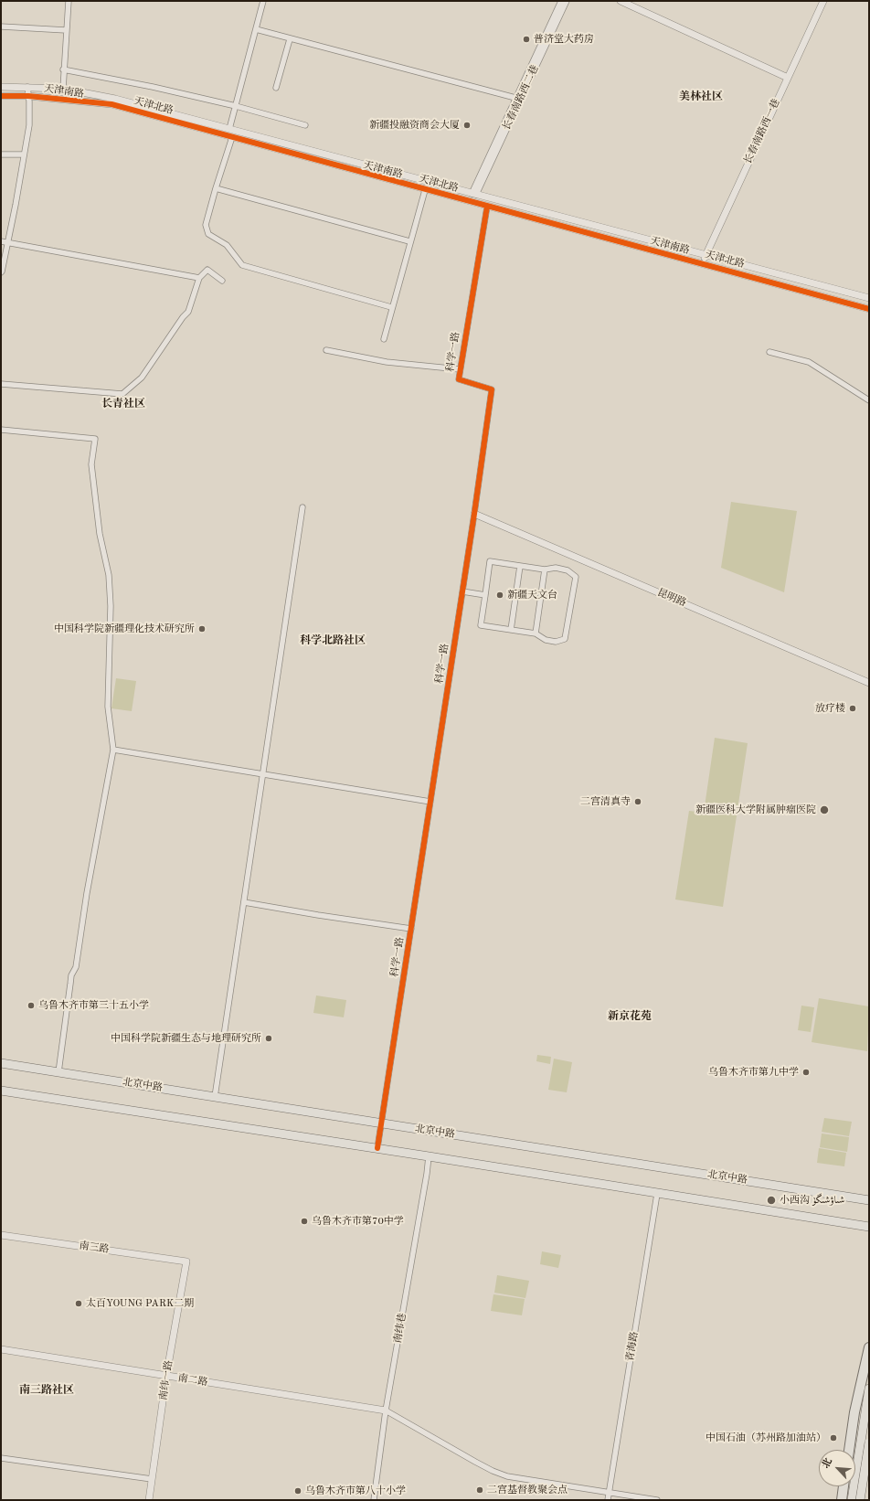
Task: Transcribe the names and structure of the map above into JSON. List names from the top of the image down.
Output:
{
  "streets": {
    "main road": ["北京中路"],
    "street": [
      "天津南路",
      "长春南路西二巷",
      "天津北路",
      "长春南路西一巷",
      "科学一路",
      "昆明路",
      "南三路",
      "南纬巷",
      "青海路",
      "南纬一路",
      "南二路"
    ]
  },
  "crossings": [
    ["天津南路", "长春南路西二巷"],
    ["天津南路", "长春南路西一巷"],
    ["天津北路", "长春南路西一巷"],
    ["天津北路", "科学一路"],
    ["科学一路", "昆明路"],
    ["科学一路", "北京中路"],
    ["南三路", "南纬一路"],
    ["南纬巷", "南二路"],
    ["南纬一路", "南二路"]
  ],
  "districts": [
    "美林社区",
    "长青社区",
    "科学北路社区",
    "新京花苑",
    "南三路社区"
  ],
  "places": [
    "普济堂大药房",
    "新疆投融资商会大厦",
    "新疆天文台",
    "中国科学院新疆理化技术研究所",
    "放疗楼",
    "二宫清真寺",
    "新疆医科大学附属肿瘤医院",
    "乌鲁木齐市第三十五小学",
    "中国科学院新疆生态与地理研究所",
    "乌鲁木齐市第九中学",
    "小西沟 شىاۋشىگۈ",
    "乌鲁木齐市第70中学",
    "太百YOUNG PARK二期",
    "中国石油（苏州路加油站）",
    "二宫基督教聚会点",
    "乌鲁木齐市第八十小学"
  ],
  "north": "top left"
}
